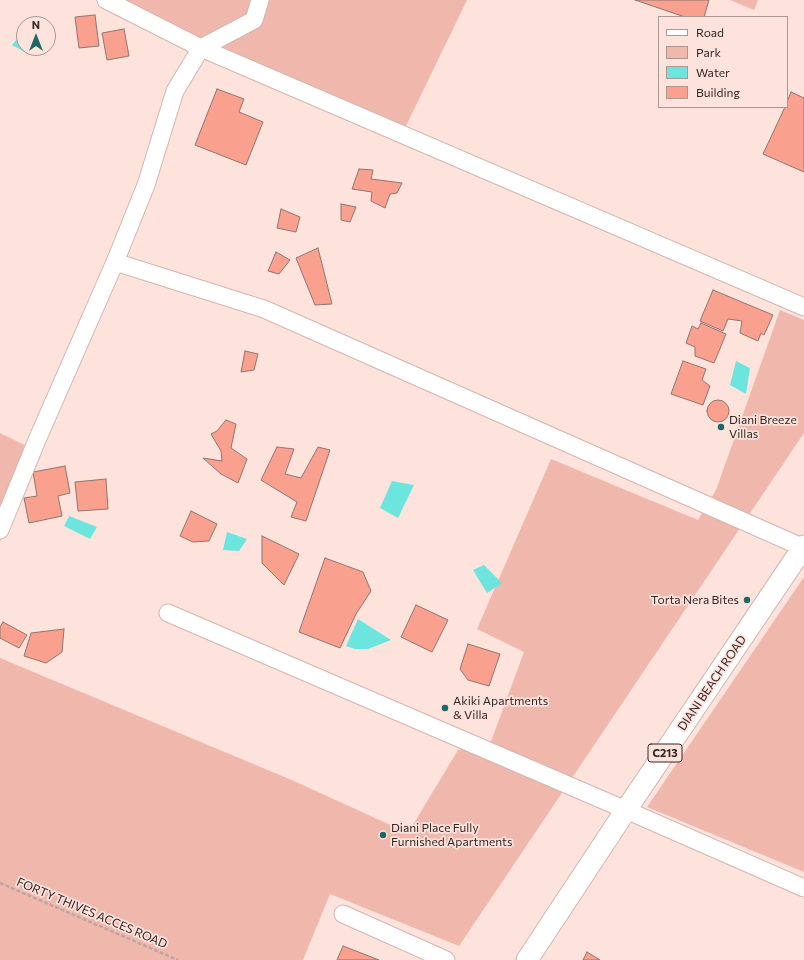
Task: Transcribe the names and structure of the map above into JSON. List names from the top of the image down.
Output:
{
  "streets": {
    "main road": ["DIANI BEACH ROAD", "C213"],
    "path": ["FORTY THIVES ACCES ROAD"]
  },
  "places": [
    "Diani Breeze Villas",
    "Torta Nera Bites",
    "Akiki Apartments & Villa",
    "Diani Place Fully Furnished Apartments"
  ],
  "legend": [
    "Road",
    "Park",
    "Water",
    "Building"
  ],
  "north": "top"
}
